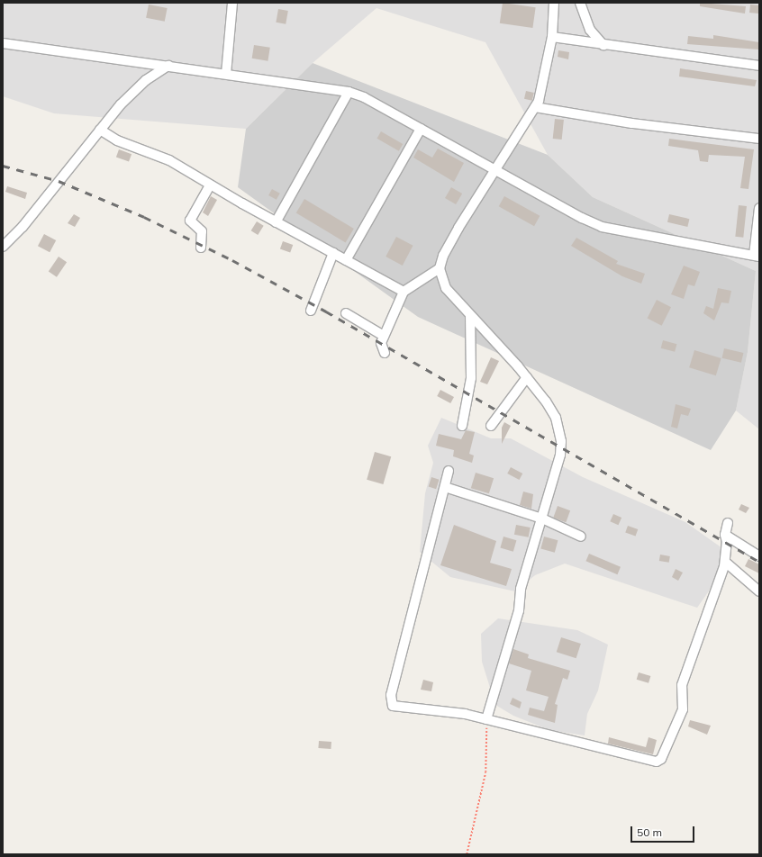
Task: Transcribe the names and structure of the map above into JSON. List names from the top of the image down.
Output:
{
  "scale_bar": "50 m"
}
